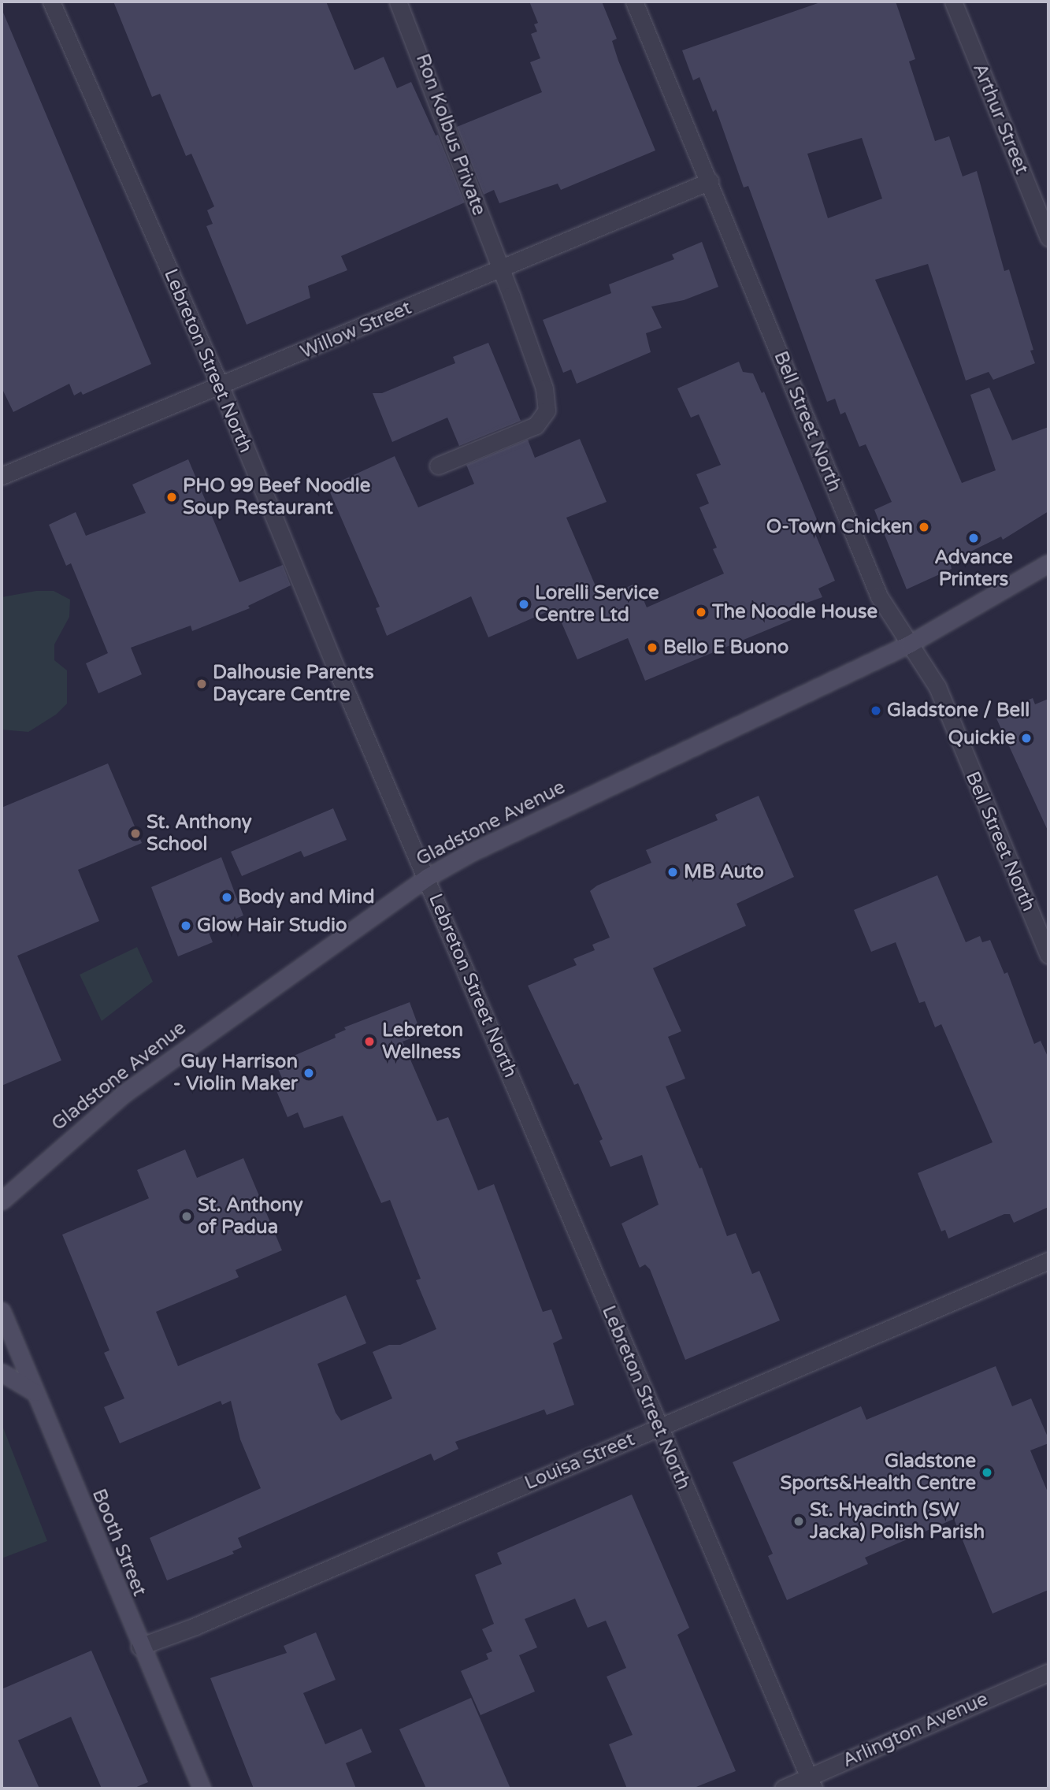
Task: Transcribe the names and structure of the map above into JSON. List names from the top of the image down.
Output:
{
  "streets": {
    "main road": ["Gladstone Avenue", "Booth Street"],
    "street": [
      "Arthur Street",
      "Ron Kolbus Private",
      "Willow Street",
      "Lebreton Street North",
      "Bell Street North",
      "Louisa Street",
      "Arlington Avenue"
    ]
  },
  "crossings": [
    ["Ron Kolbus Private", "Willow Street"],
    ["Willow Street", "Lebreton Street North"],
    ["Willow Street", "Bell Street North"],
    ["Lebreton Street North", "Gladstone Avenue"],
    ["Lebreton Street North", "Louisa Street"],
    ["Lebreton Street North", "Arlington Avenue"],
    ["Bell Street North", "Gladstone Avenue"],
    ["Louisa Street", "Booth Street"]
  ],
  "places": [
    "PHO 99 Beef Noodle Soup Restaurant",
    "O-Town Chicken",
    "Advance Printers",
    "Lorelli Service Centre Ltd",
    "The Noodle House",
    "Bello E Buono",
    "Dalhousie Parents Daycare Centre",
    "Gladstone / Bell",
    "Quickie",
    "St. Anthony School",
    "MB Auto",
    "Body and Mind",
    "Glow Hair Studio",
    "Lebreton Wellness",
    "Guy Harrison - Violin Maker",
    "St. Anthony of Padua",
    "Gladstone Sports&Health Centre",
    "St. Hyacinth (SW Jacka) Polish Parish"
  ]
}
